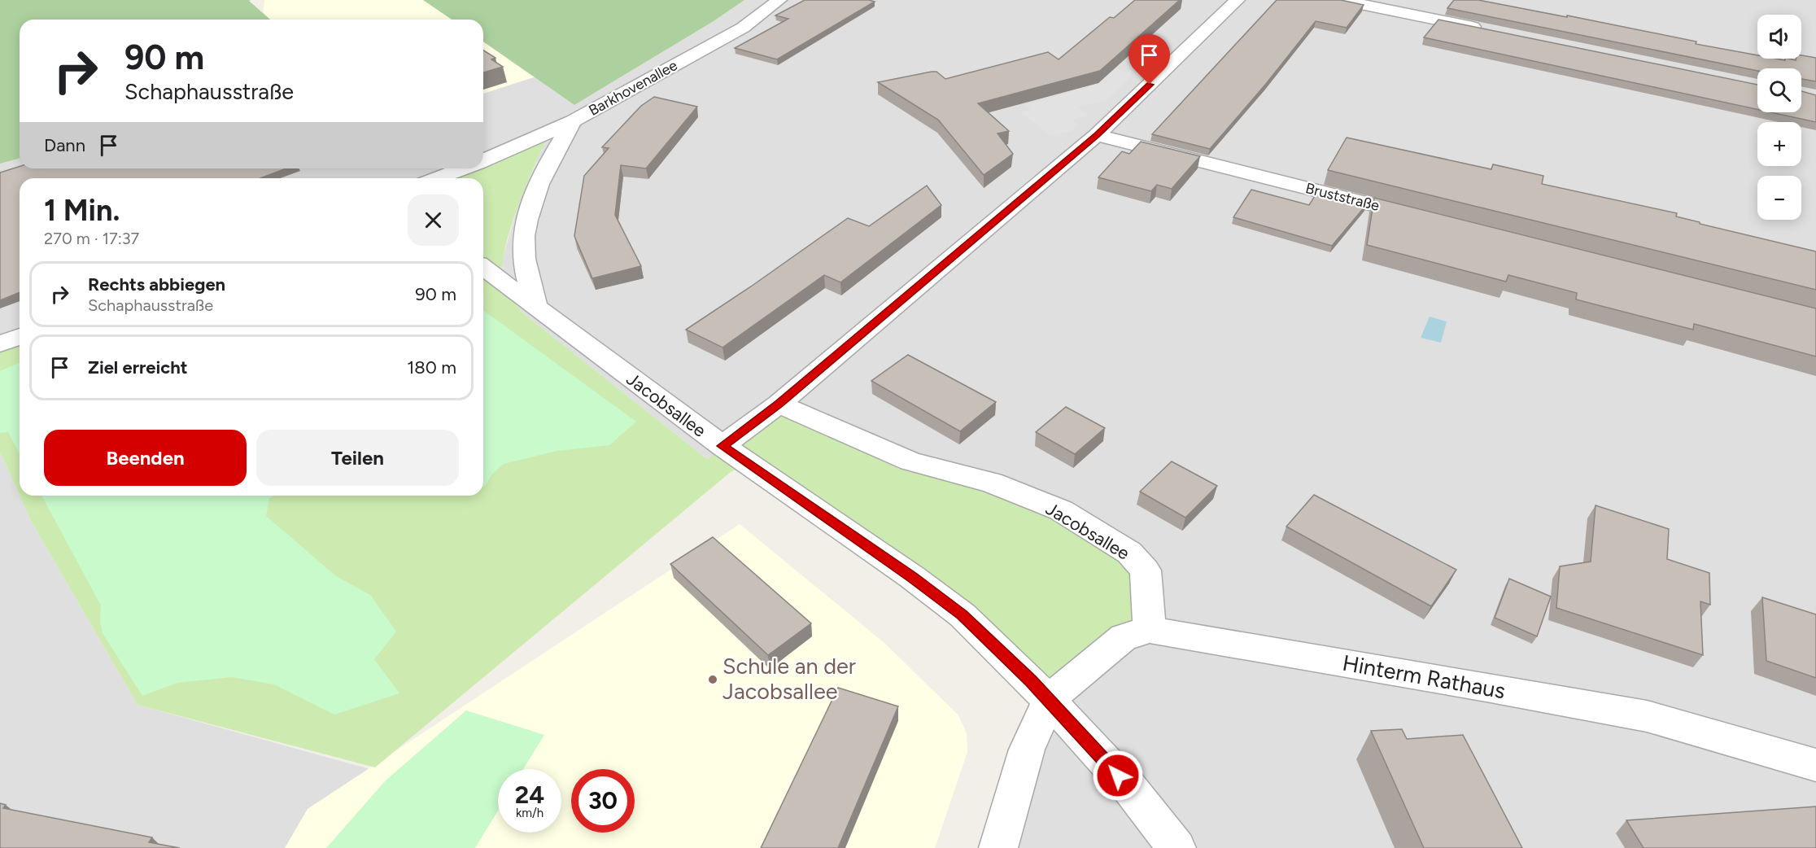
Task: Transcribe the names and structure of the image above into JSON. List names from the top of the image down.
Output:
{
  "streets": {
    "street": [
      "Barkhovenallee",
      "Bruststraße",
      "Jacobsallee",
      "Hinterm Rathaus"
    ]
  },
  "crossings": [
    ["Jacobsallee", "Hinterm Rathaus"]
  ],
  "places": ["Schule an der Jacobsallee"],
  "page": {
    "map_buttons": ["+", "−"],
    "turn": ["90 m", "Schaphausstraße"],
    "then": "Dann",
    "heading": ["1 Min.", "270 m · 17:37"],
    "list": [
      {
        "name": "Rechts abbiegen",
        "note": "Schaphausstraße",
        "value": "90 m"
      },
      {
        "name": "Ziel erreicht",
        "value": "180 m"
      }
    ],
    "buttons": ["Beenden", "Teilen"],
    "speed": "24 km/h",
    "limit": "30"
  }
}
